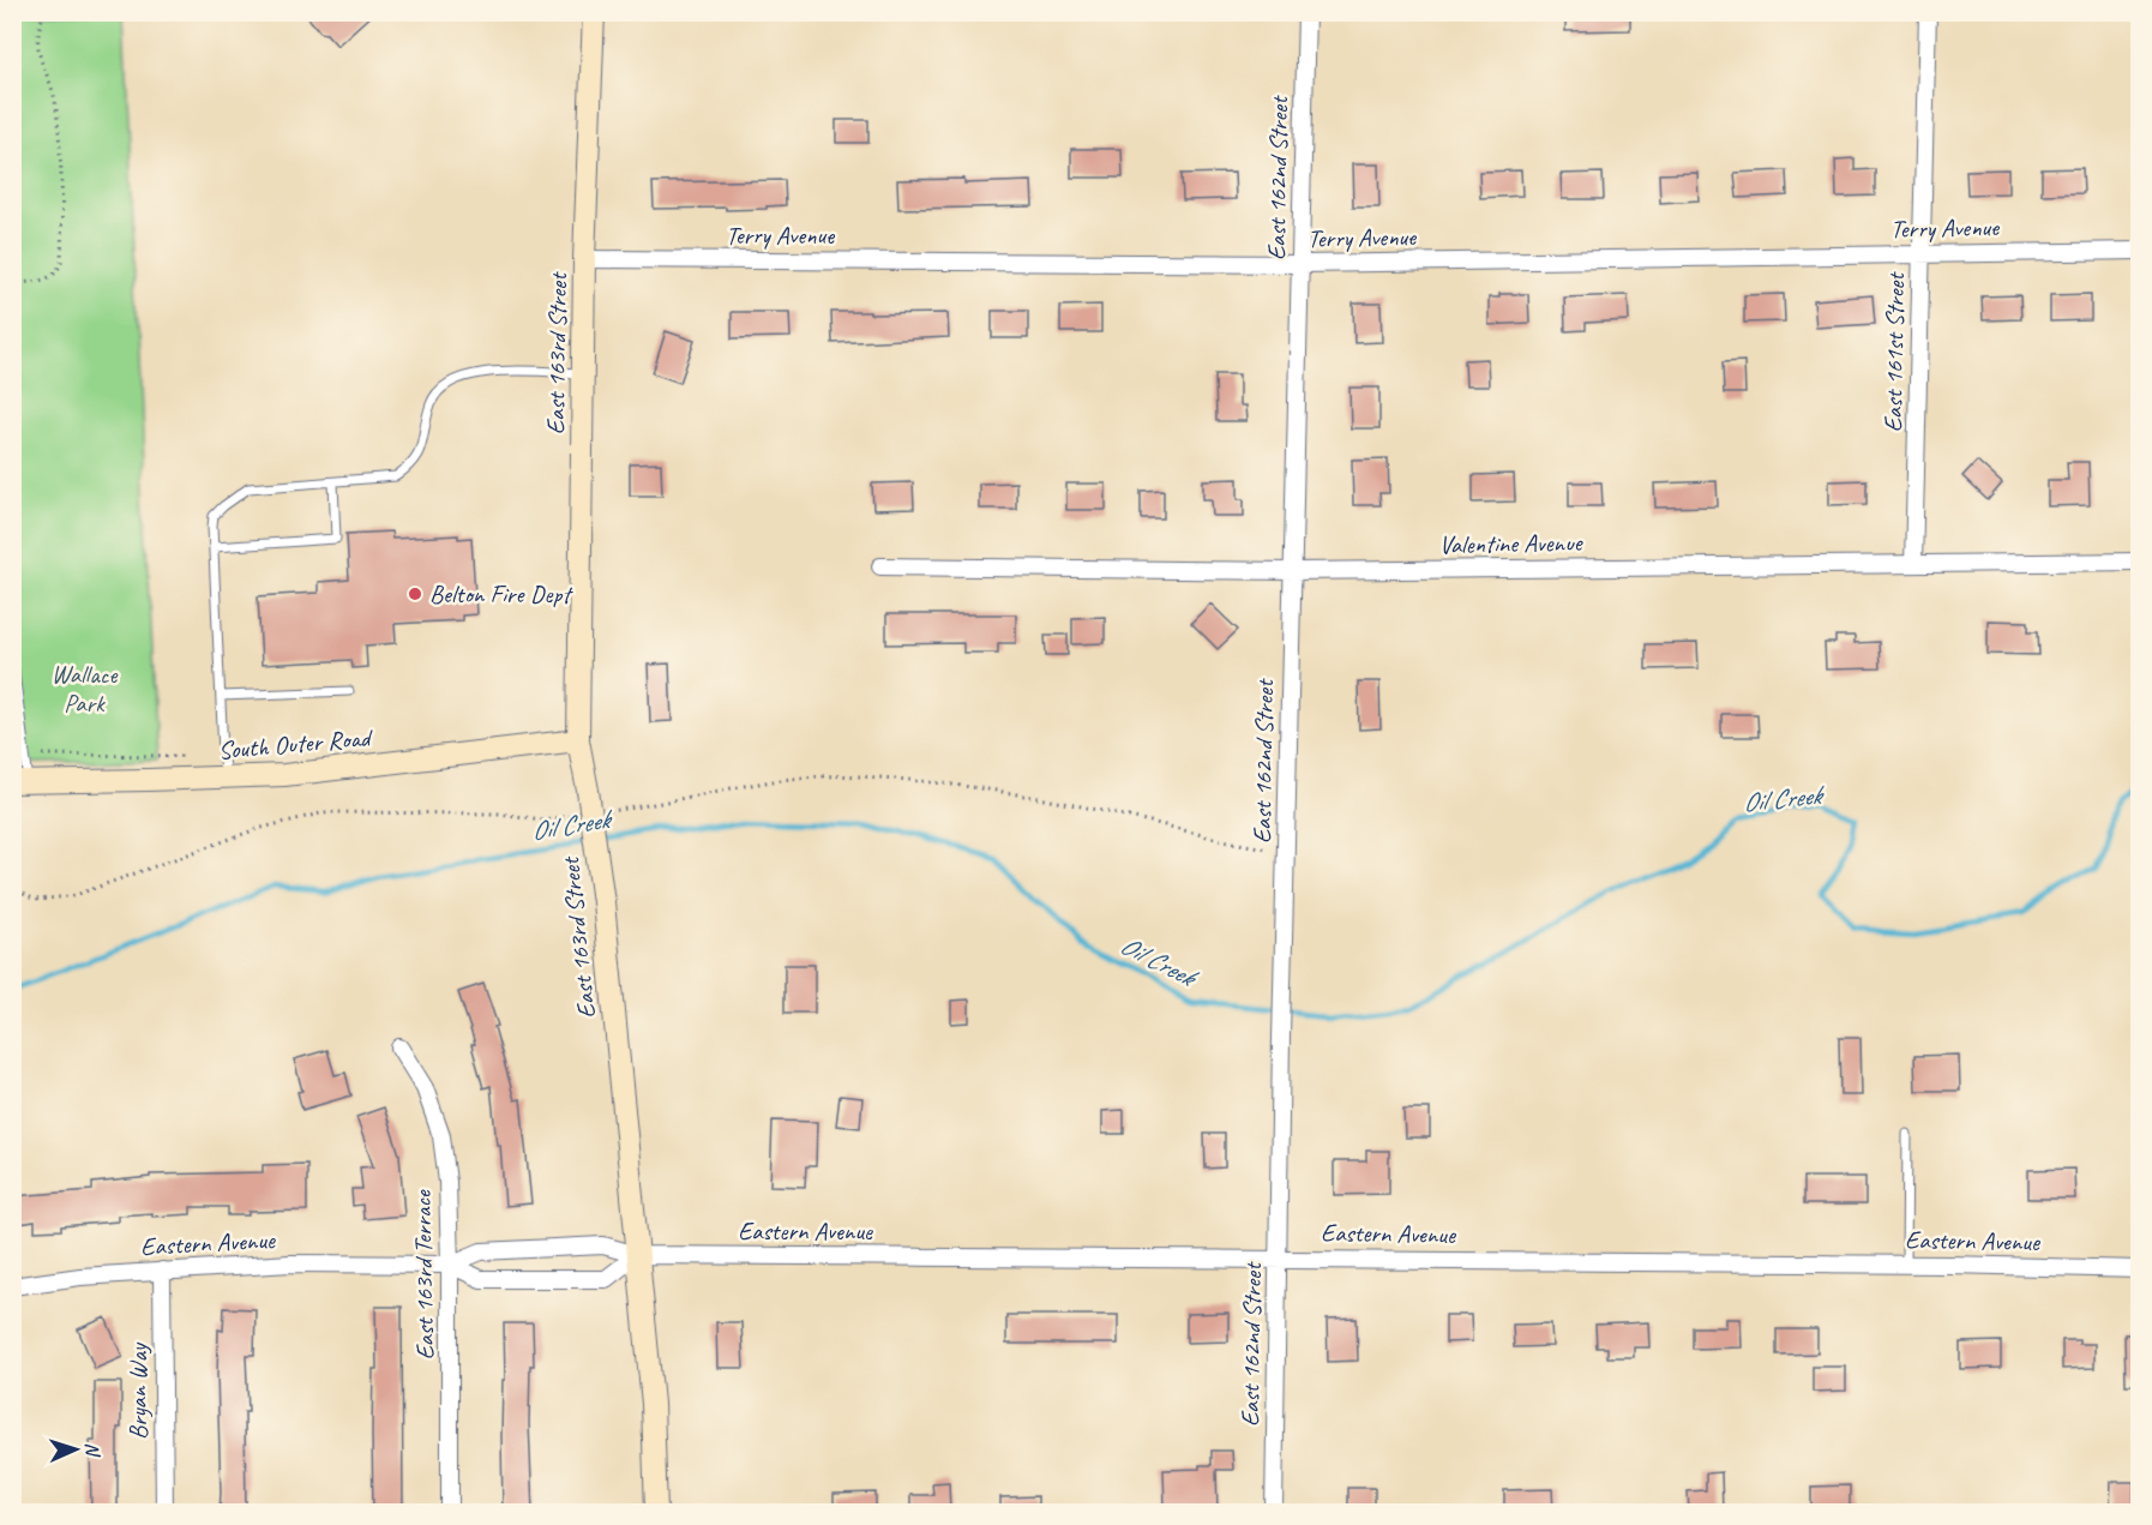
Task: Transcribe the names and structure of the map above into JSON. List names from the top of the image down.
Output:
{
  "streets": {
    "street": [
      "East 162nd Street",
      "Terry Avenue",
      "East 161st Street",
      "East 163rd Street",
      "Valentine Avenue",
      "South Outer Road",
      "Eastern Avenue",
      "East 163rd Terrace",
      "Bryan Way"
    ]
  },
  "crossings": [
    ["East 162nd Street", "Terry Avenue"],
    ["East 162nd Street", "Valentine Avenue"],
    ["East 162nd Street", "Eastern Avenue"],
    ["Terry Avenue", "East 161st Street"],
    ["Terry Avenue", "East 163rd Street"],
    ["East 161st Street", "Valentine Avenue"],
    ["East 163rd Street", "South Outer Road"],
    ["East 163rd Street", "Eastern Avenue"],
    ["Eastern Avenue", "East 163rd Terrace"],
    ["Eastern Avenue", "Bryan Way"]
  ],
  "water": ["Oil Creek"],
  "parks": ["Wallace Park"],
  "places": ["Belton Fire Dept"],
  "north": "right"
}
